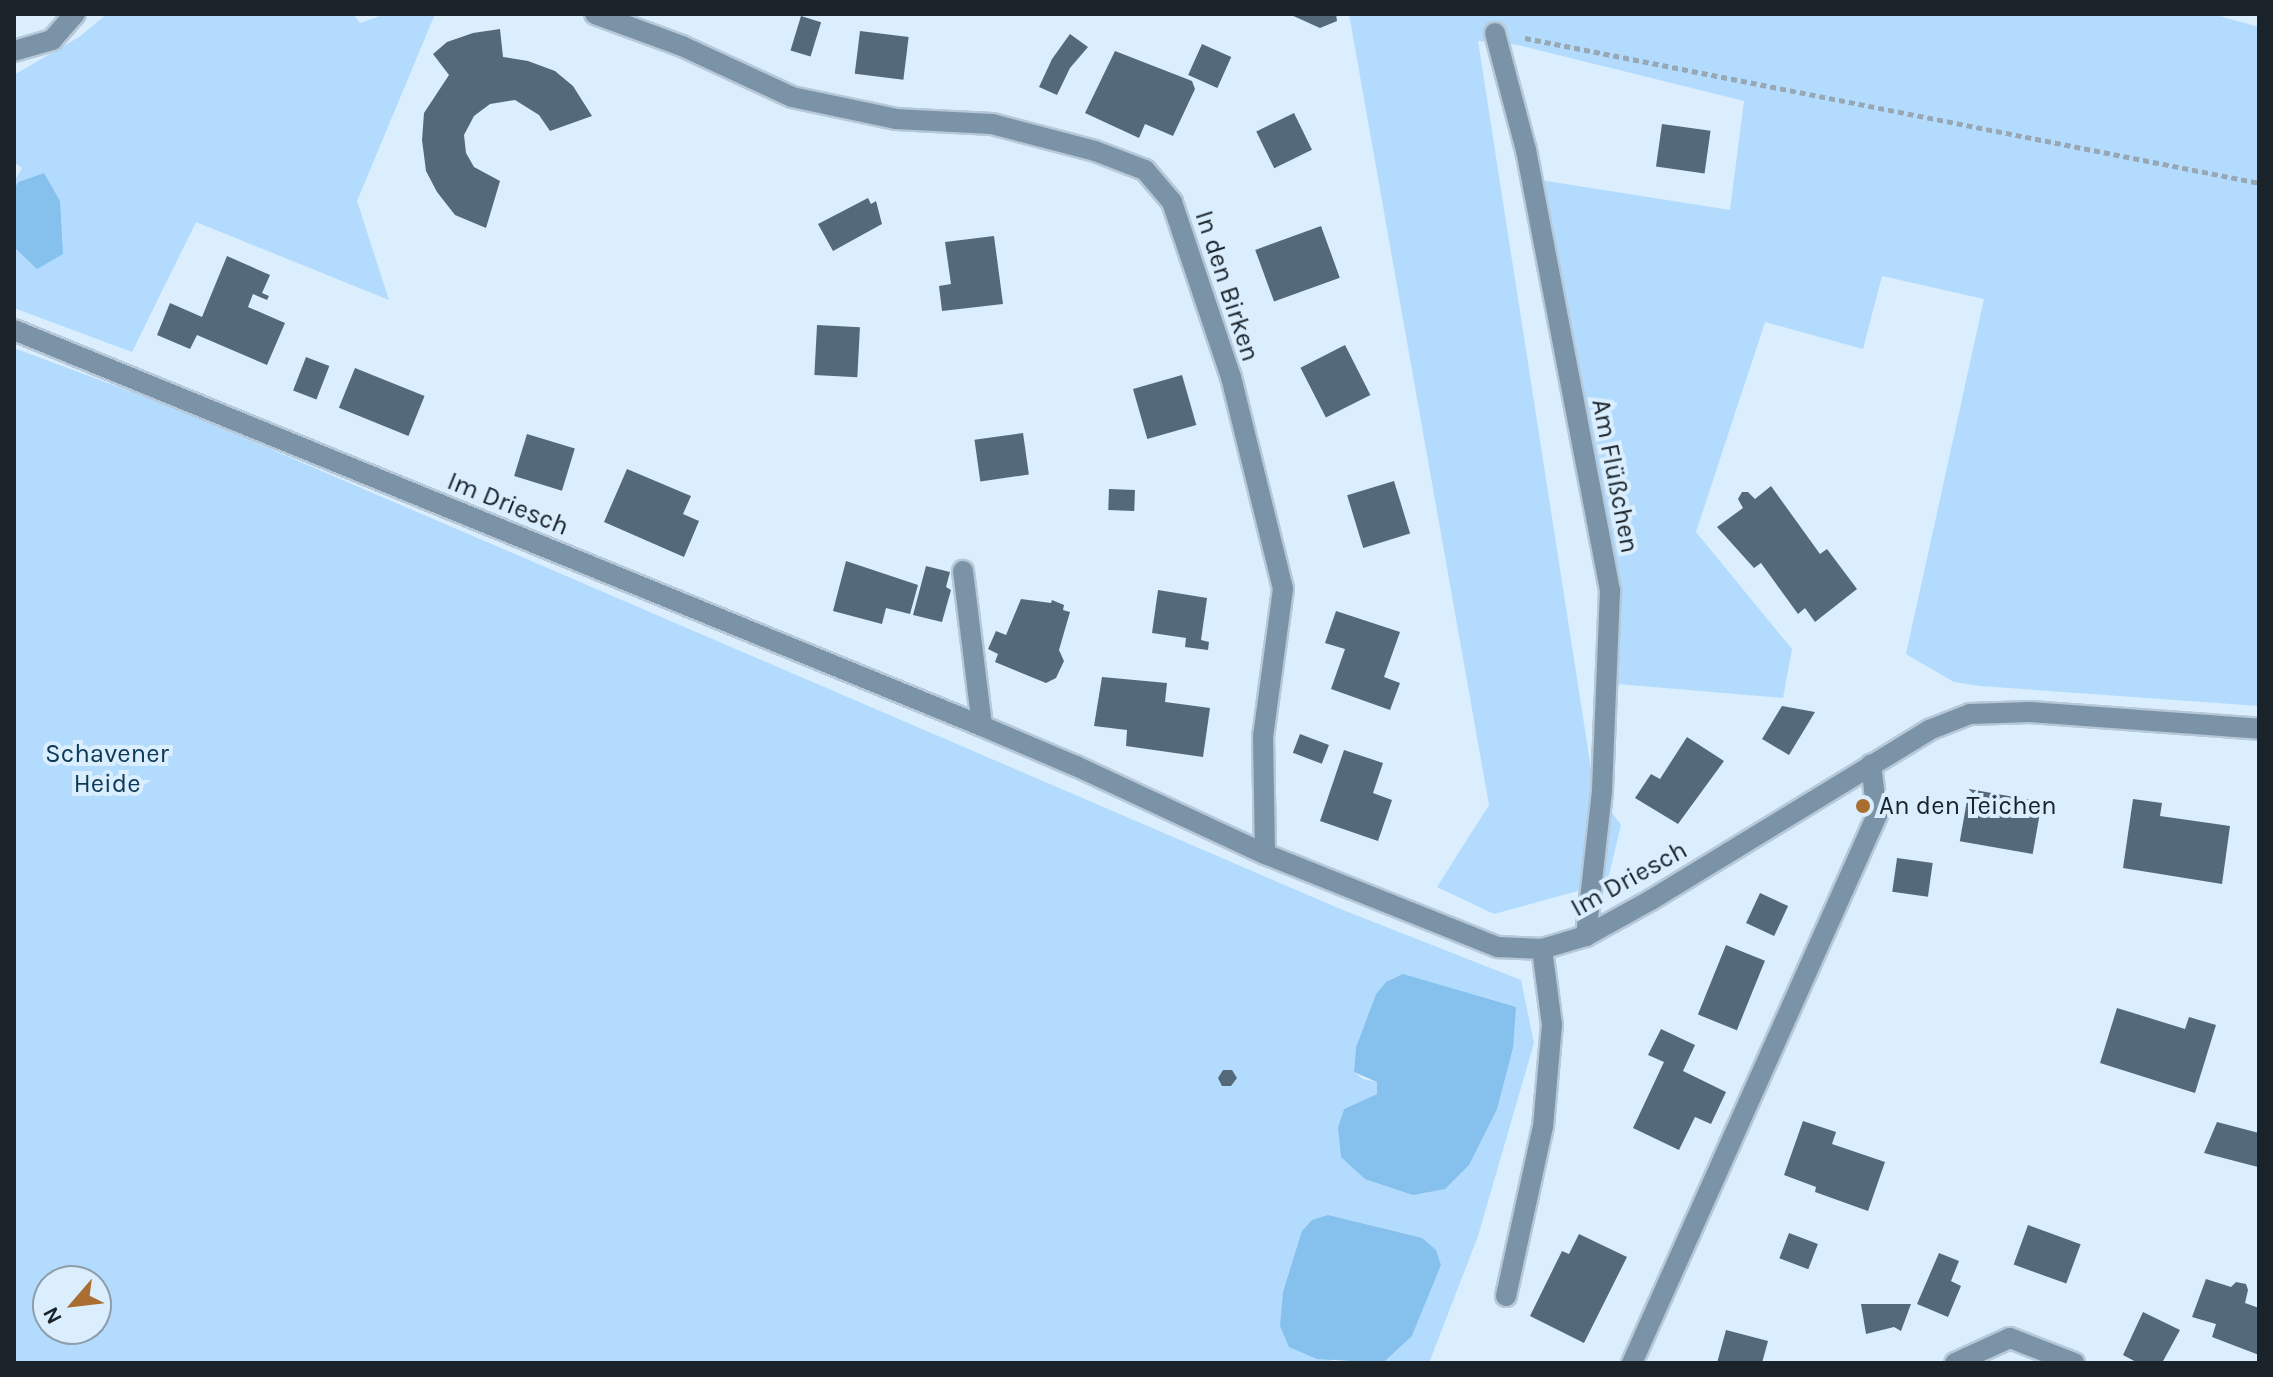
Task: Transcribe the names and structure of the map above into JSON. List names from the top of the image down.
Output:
{
  "streets": {
    "street": ["In den Birken", "Am Flüßchen", "Im Driesch"]
  },
  "crossings": [
    ["In den Birken", "Im Driesch"],
    ["Am Flüßchen", "Im Driesch"]
  ],
  "parks": ["Schavener Heide"],
  "places": ["An den Teichen"],
  "north": "bottom left"
}
